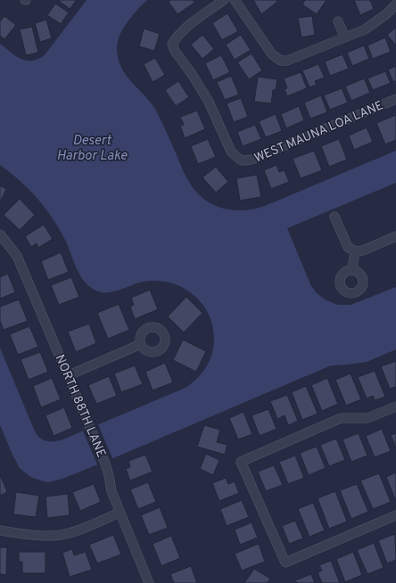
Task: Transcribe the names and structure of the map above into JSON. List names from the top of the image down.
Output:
{
  "streets": {
    "street": ["WEST MAUNA LOA LANE", "NORTH 88TH LANE"]
  },
  "water": ["Desert Harbor Lake"]
}
